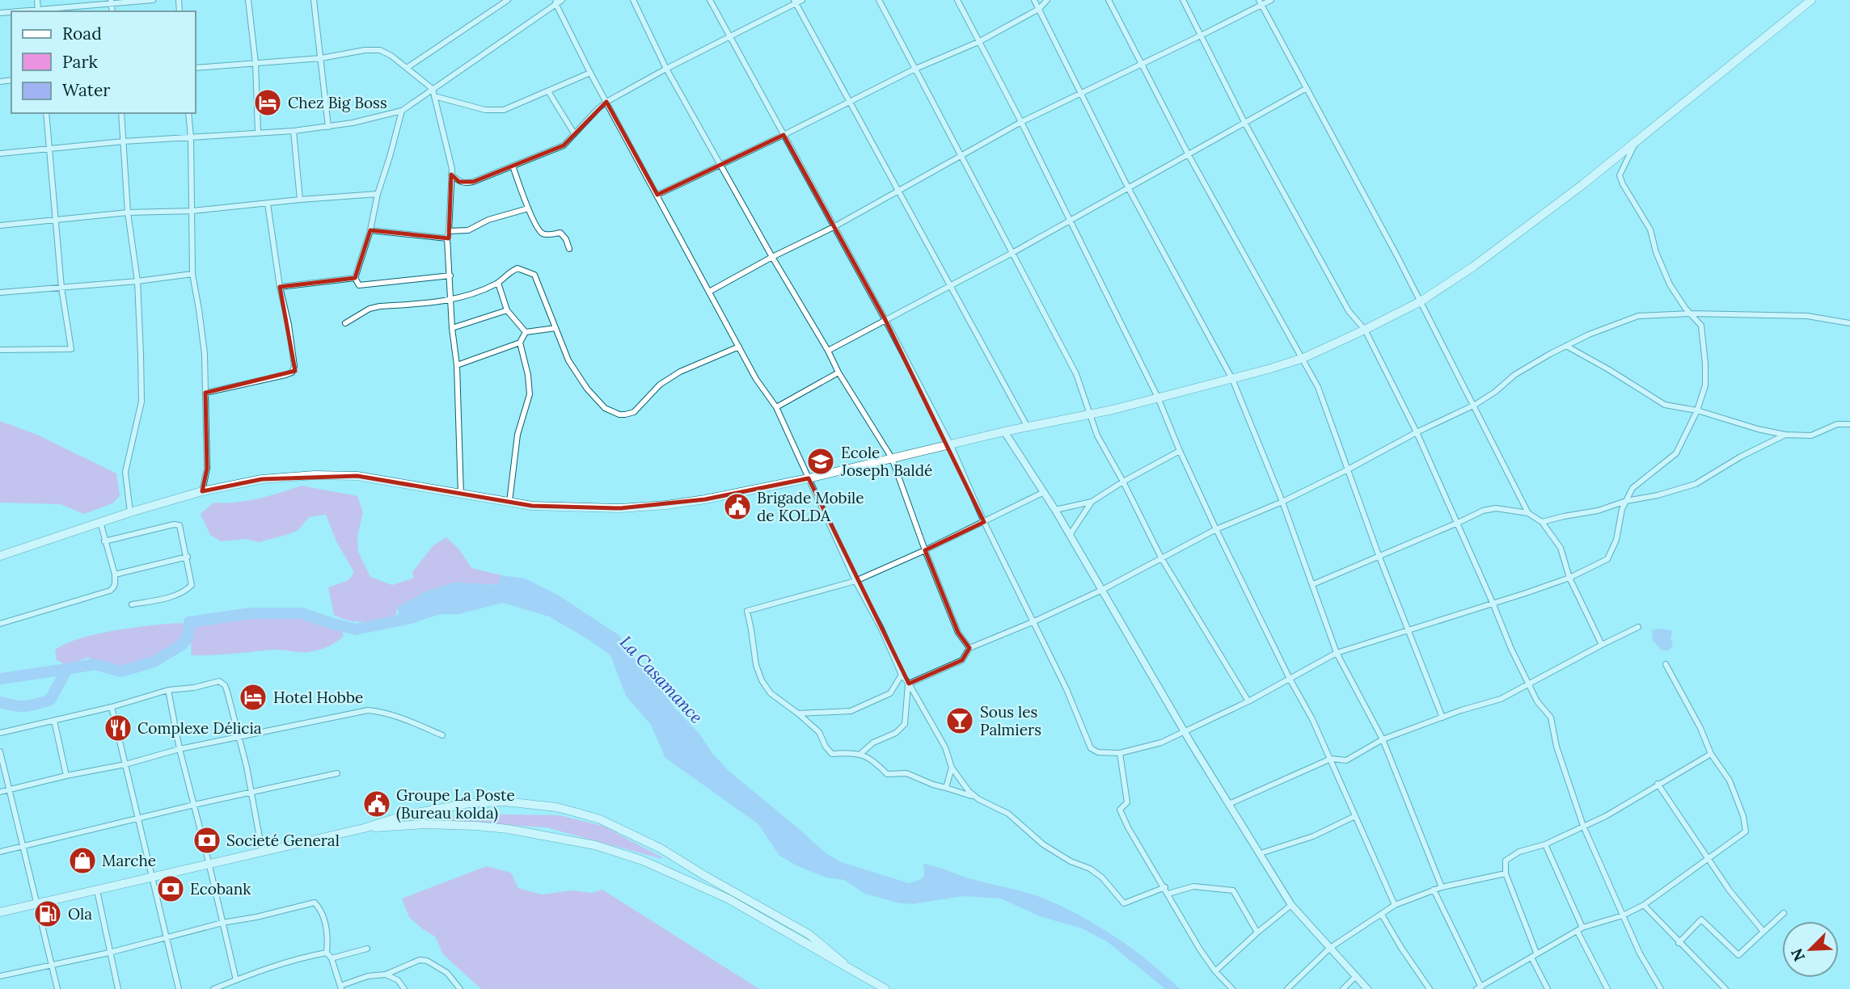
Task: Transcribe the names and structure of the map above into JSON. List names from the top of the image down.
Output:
{
  "water": ["La Casamance"],
  "places": {
    "hotel": ["Chez Big Boss", "Hotel Hobbe"],
    "school or university": ["Ecole Joseph Baldé"],
    "public building": ["Brigade Mobile de KOLDA", "Groupe La Poste (Bureau kolda)"],
    "bar": ["Sous les Palmiers"],
    "restaurant": ["Complexe Délicia"],
    "bank": ["Societé General", "Ecobank"],
    "shop": ["Marche"],
    "fuel station": ["Ola"]
  },
  "legend": ["Road", "Park", "Water"],
  "north": "bottom left"
}
